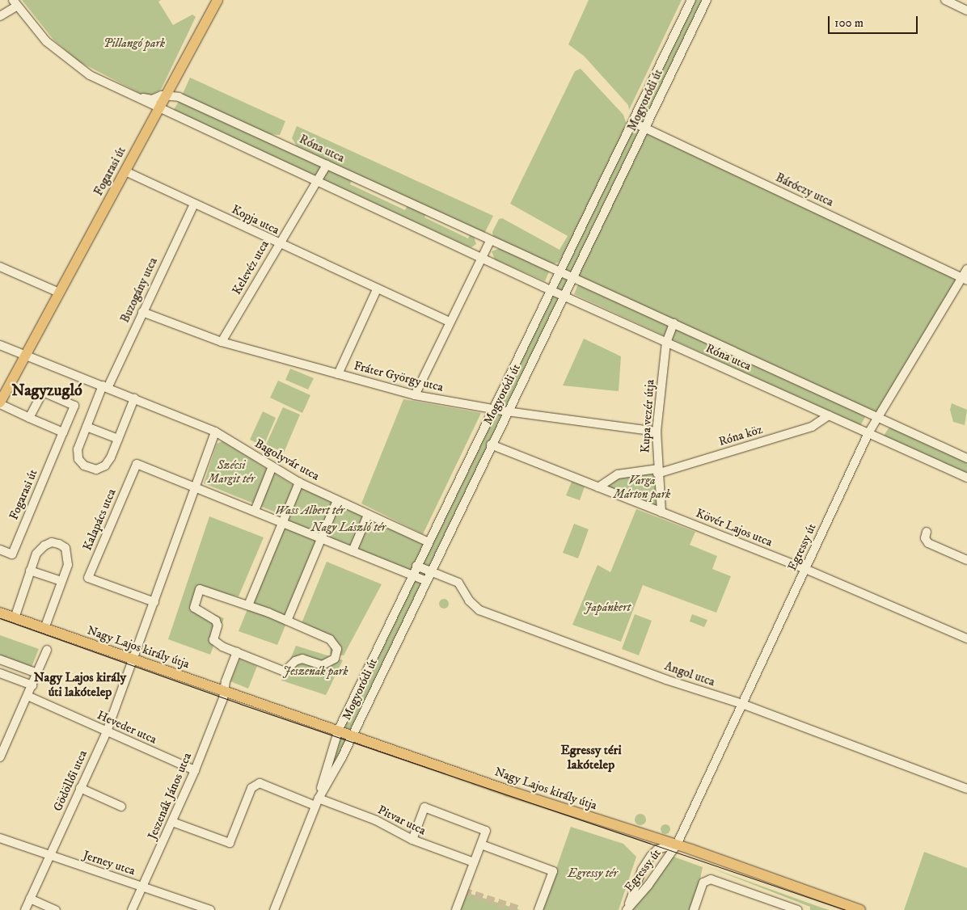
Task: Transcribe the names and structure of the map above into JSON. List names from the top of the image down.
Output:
{
  "streets": {
    "main road": ["Fogarasi út", "Nagy Lajos király útja"],
    "street": [
      "Mogyoródi út",
      "Róna utca",
      "Báróczy utca",
      "Kopja utca",
      "Kelevéz utca",
      "Buzogány utca",
      "Fráter György utca",
      "Kupa vezér útja",
      "Róna köz",
      "Bagolyvár utca",
      "Kalapács utca",
      "Kövér Lajos utca",
      "Egressy út",
      "Angol utca",
      "Heveder utca",
      "Gödöllői utca",
      "Jeszenák János utca",
      "Pitvar utca",
      "Jerney utca"
    ]
  },
  "crossings": [
    ["Mogyoródi út", "Róna utca"],
    ["Mogyoródi út", "Báróczy utca"],
    ["Mogyoródi út", "Fráter György utca"],
    ["Mogyoródi út", "Bagolyvár utca"],
    ["Mogyoródi út", "Kövér Lajos utca"],
    ["Mogyoródi út", "Nagy Lajos király útja"],
    ["Mogyoródi út", "Angol utca"],
    ["Mogyoródi út", "Pitvar utca"],
    ["Róna utca", "Fogarasi út"],
    ["Róna utca", "Kelevéz utca"],
    ["Róna utca", "Kupa vezér útja"],
    ["Róna utca", "Róna köz"],
    ["Róna utca", "Egressy út"],
    ["Fogarasi út", "Kopja utca"],
    ["Fogarasi út", "Bagolyvár utca"],
    ["Báróczy utca", "Egressy út"],
    ["Kopja utca", "Kelevéz utca"],
    ["Kopja utca", "Buzogány utca"],
    ["Kelevéz utca", "Fráter György utca"],
    ["Buzogány utca", "Fráter György utca"],
    ["Buzogány utca", "Bagolyvár utca"],
    ["Fráter György utca", "Kupa vezér útja"],
    ["Kupa vezér útja", "Róna köz"],
    ["Kupa vezér útja", "Kövér Lajos utca"],
    ["Róna köz", "Kövér Lajos utca"],
    ["Kövér Lajos utca", "Egressy út"],
    ["Egressy út", "Nagy Lajos király útja"],
    ["Egressy út", "Angol utca"],
    ["Nagy Lajos király útja", "Gödöllői utca"],
    ["Nagy Lajos király útja", "Jeszenák János utca"],
    ["Heveder utca", "Gödöllői utca"],
    ["Heveder utca", "Jeszenák János utca"],
    ["Gödöllői utca", "Jerney utca"],
    ["Jeszenák János utca", "Pitvar utca"],
    ["Jeszenák János utca", "Jerney utca"]
  ],
  "districts": ["Nagyzugló", "Nagy Lajos király úti lakótelep", "Egressy téri lakótelep"],
  "parks": [
    "Pillangó park",
    "Szécsi Margit tér",
    "Varga Márton park",
    "Wass Albert tér",
    "Nagy László tér",
    "Japánkert",
    "Jeszenák park",
    "Egressy tér"
  ],
  "scale_bar": "100 m"
}
